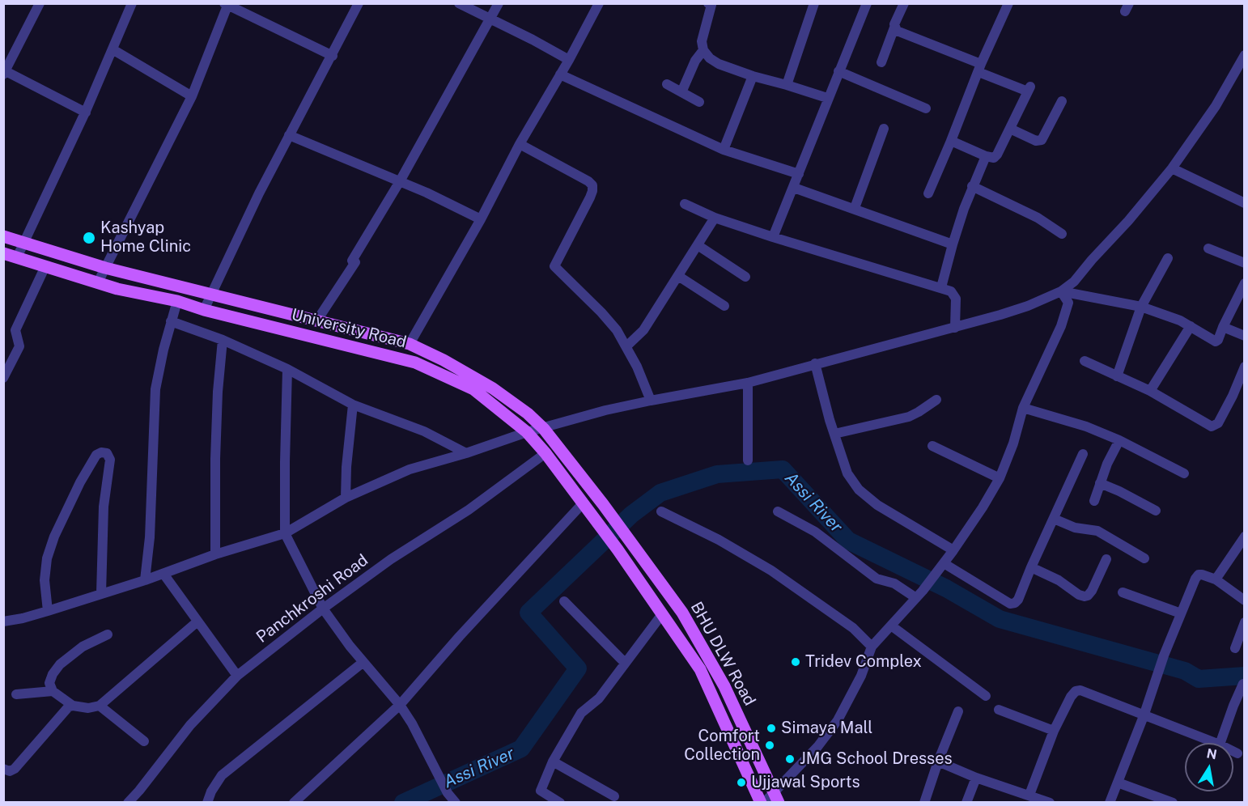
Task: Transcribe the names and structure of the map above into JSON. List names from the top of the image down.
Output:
{
  "streets": {
    "main road": ["University Road", "BHU DLW Road"],
    "street": ["Panchkroshi Road"]
  },
  "crossings": [
    ["University Road", "Panchkroshi Road"],
    ["University Road", "BHU DLW Road"]
  ],
  "water": ["Assi River"],
  "places": [
    "Kashyap Home Clinic",
    "Tridev Complex",
    "Simaya Mall",
    "Comfort Collection",
    "JMG School Dresses",
    "Ujjawal Sports"
  ],
  "north": "top"
}
